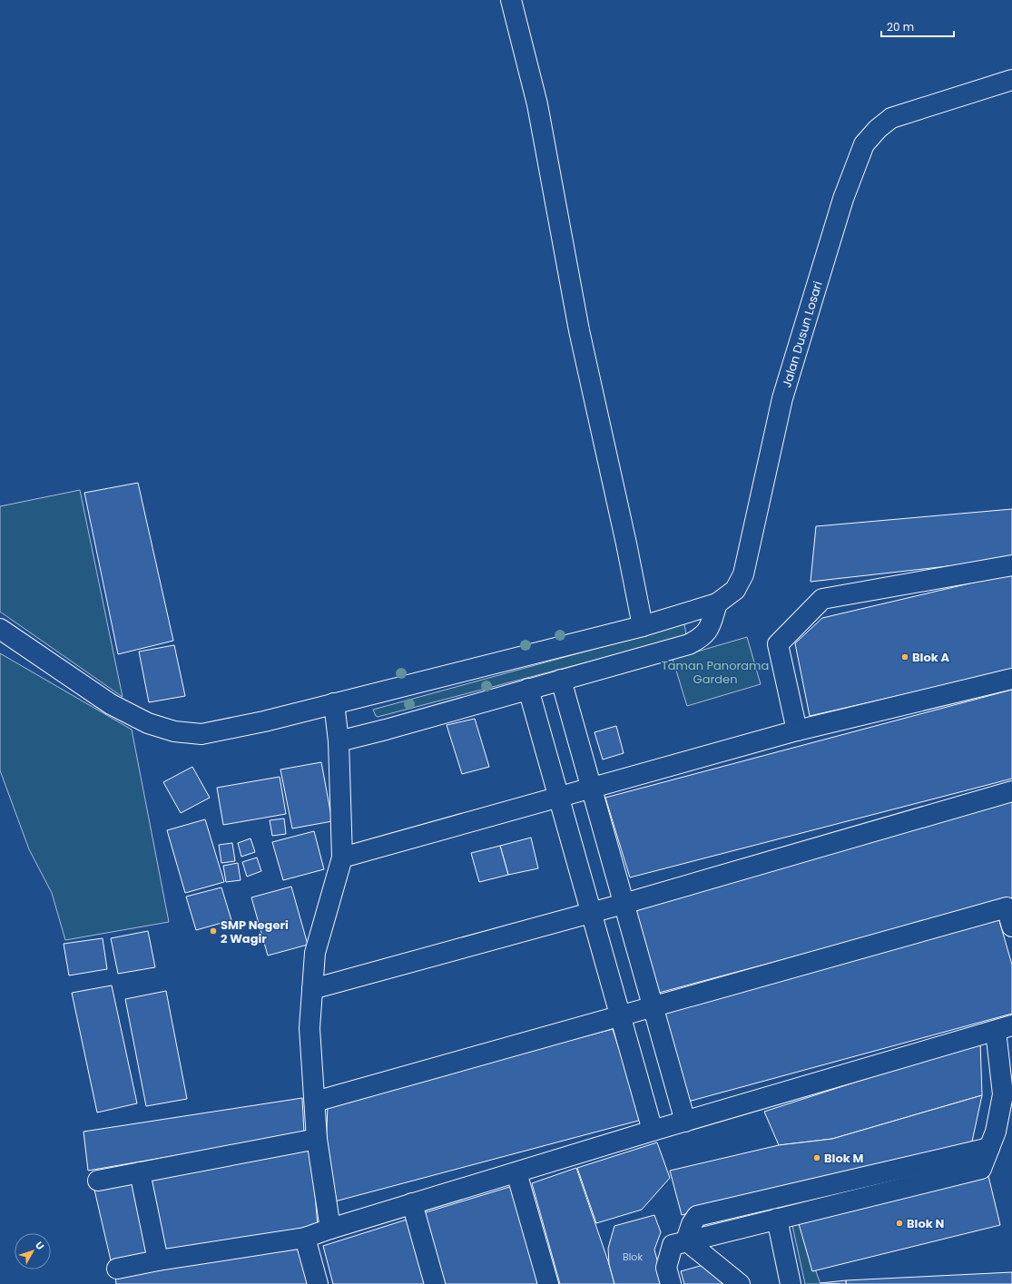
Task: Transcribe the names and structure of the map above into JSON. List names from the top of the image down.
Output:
{
  "streets": {
    "street": ["Jalan Dusun Losari"]
  },
  "parks": ["Taman Panorama Garden"],
  "places": [
    "Blok A",
    "SMP Negeri 2 Wagir",
    "Blok M",
    "Blok N"
  ],
  "house_numbers": ["Blok"],
  "scale_bar": "20 m",
  "north": "top right"
}
